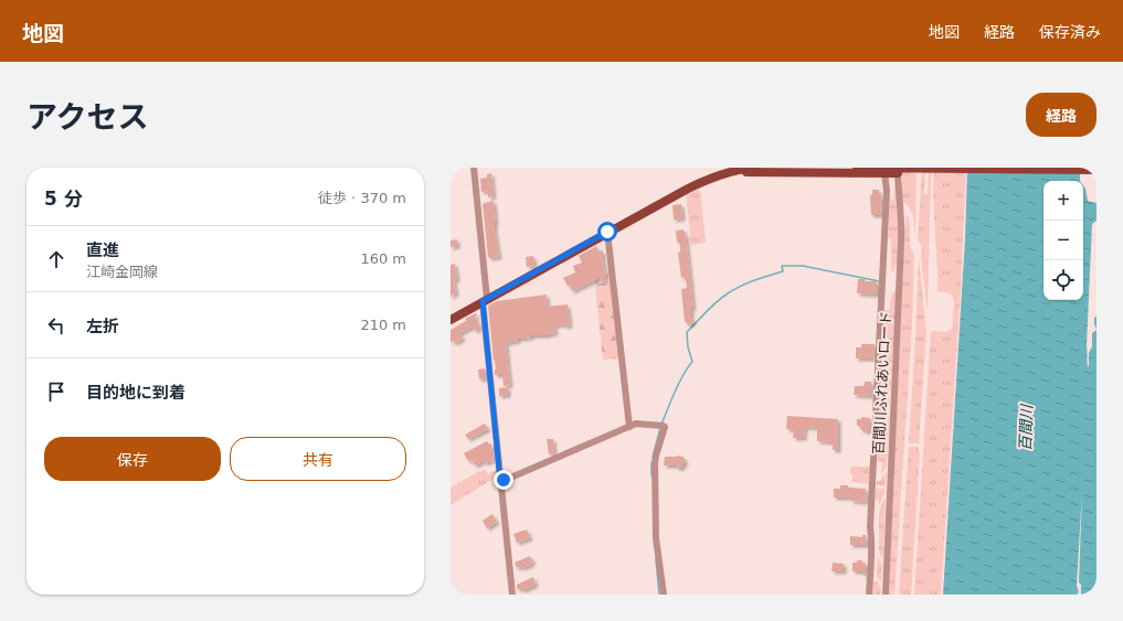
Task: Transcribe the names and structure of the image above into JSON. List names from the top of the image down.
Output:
{
  "streets": {
    "street": ["百間川ふれあいロード"]
  },
  "water": ["百間川"],
  "page": {
    "header": "地図",
    "nav": ["地図", "経路", "保存済み"],
    "title": "アクセス",
    "buttons": [
      "経路",
      ["保存", "共有"]
    ],
    "heading": ["5 分", "徒歩 · 370 m"],
    "map_buttons": ["+", "−"],
    "list": [
      ["直進", "江崎金岡線", "160 m"],
      ["左折", "210 m"],
      "目的地に到着"
    ]
  }
}
